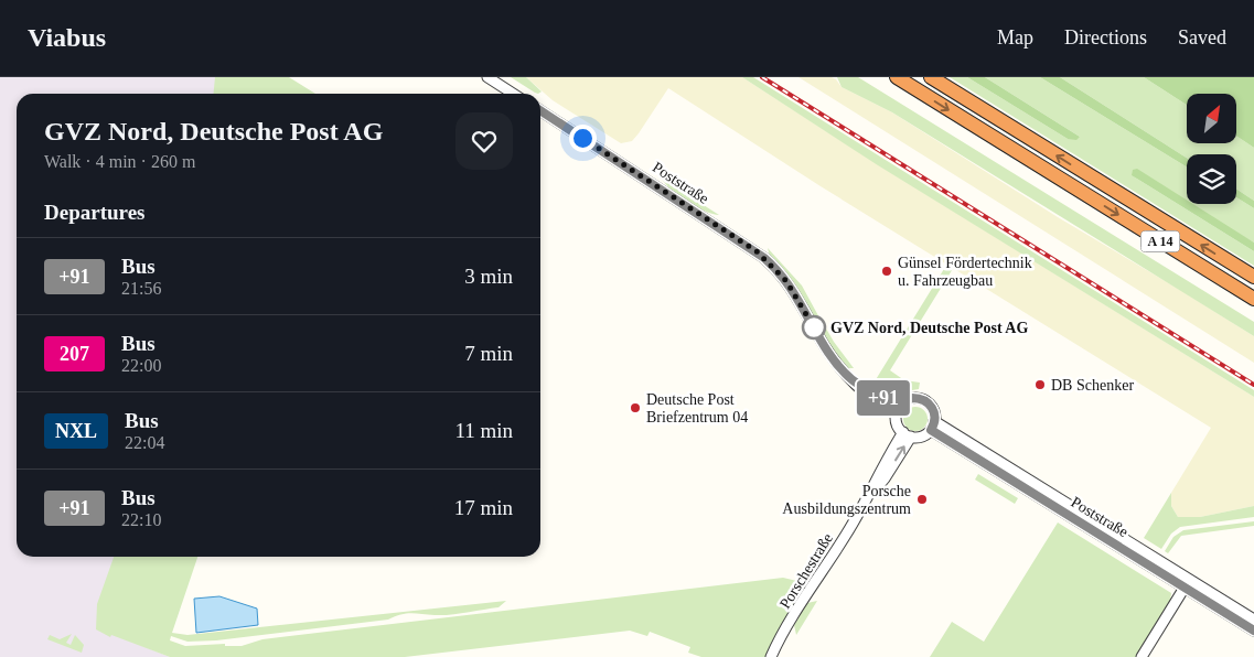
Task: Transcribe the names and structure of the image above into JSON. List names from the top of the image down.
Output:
{
  "streets": {
    "highway": ["A 14"],
    "street": ["Poststraße", "Porschestraße"]
  },
  "crossings": [
    ["Poststraße", "Porschestraße"]
  ],
  "places": [
    "Günsel Fördertechnik u. Fahrzeugbau",
    "GVZ Nord, Deutsche Post AG",
    "DB Schenker",
    "Deutsche Post Briefzentrum 04",
    "Porsche Ausbildungszentrum"
  ],
  "lines": ["bus line +91"],
  "north": "top right",
  "page": {
    "header": "Viabus",
    "nav": ["Map", "Directions", "Saved"],
    "on_map": "+91",
    "heading": [
      ["GVZ Nord, Deutsche Post AG", "Walk · 4 min · 260 m"],
      "Departures"
    ],
    "list": [
      {
        "mark": "+91",
        "name": "Bus",
        "note": "21:56",
        "value": "3 min"
      },
      {
        "mark": "207",
        "name": "Bus",
        "note": "22:00",
        "value": "7 min"
      },
      {
        "mark": "NXL",
        "name": "Bus",
        "note": "22:04",
        "value": "11 min"
      },
      {
        "mark": "+91",
        "name": "Bus",
        "note": "22:10",
        "value": "17 min"
      }
    ]
  }
}
